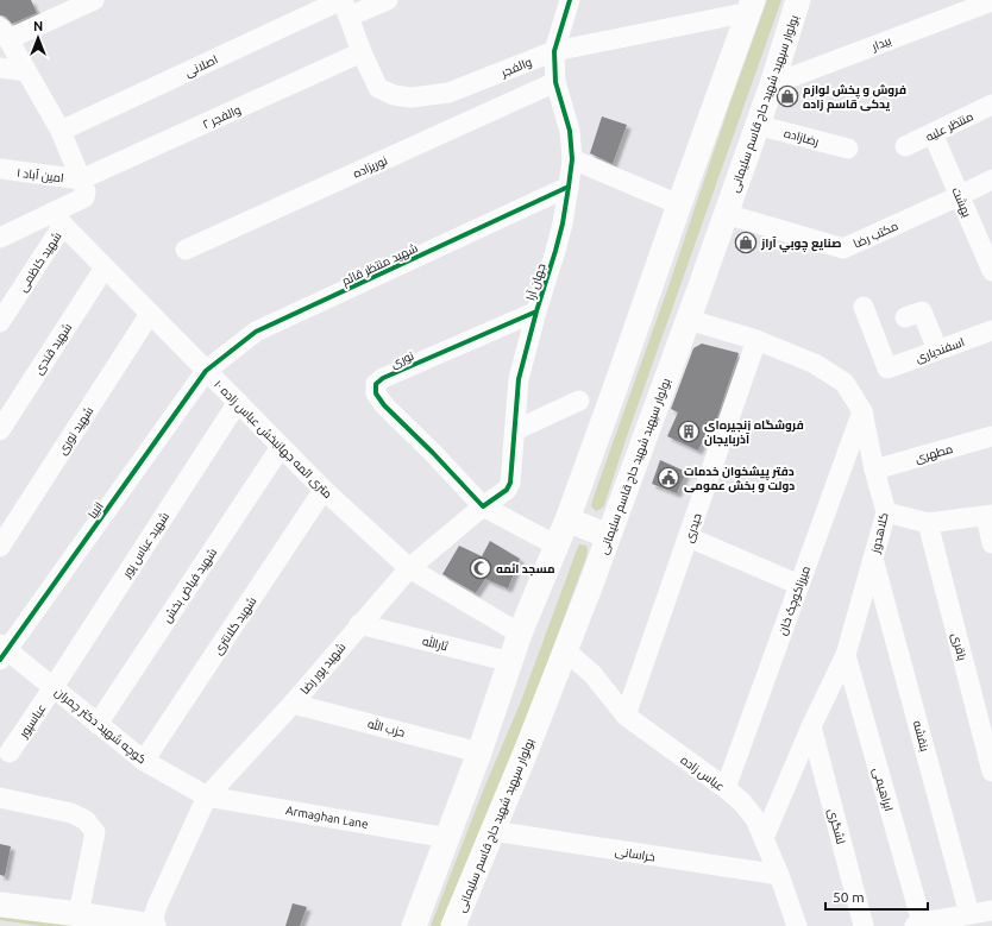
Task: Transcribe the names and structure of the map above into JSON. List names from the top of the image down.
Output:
{
  "streets": {
    "main road": ["بولوار سپهبد شهید حاج قاسم سلیمانی"],
    "street": [
      "بیدار",
      "اصلانی",
      "والفجر",
      "والفجر ۲",
      "منتظر علیه",
      "رضازاده",
      "نوریزاده",
      "۱ امین آباد",
      "بهشت",
      "مکتب رضا",
      "شهید کاظمی",
      "شهید منتظر قائم",
      "جهان آرا",
      "شهید قندی",
      "اسفندیاری",
      "نوری",
      "شهید نوری",
      "۱۰ متری ائمه جهانبخش عباس زاده",
      "مطهری",
      "انبیا",
      "حیدری",
      "کلاهدوز",
      "شهید عباس پور",
      "شهید فیاض بخش",
      "میرزاکوچک خان",
      "شهید کلانتری",
      "ثارالله",
      "باقری",
      "شهید پور رضا",
      "عباسپور",
      "کوچه شهید دکتر چمران",
      "حزب الله",
      "بنفشه",
      "عباس زاده",
      "ابراهیمی",
      "Armaghan Lane",
      "لشگری",
      "خراسانی"
    ]
  },
  "crossings": [
    ["بیدار", "بولوار سپهبد شهید حاج قاسم سلیمانی"],
    ["اصلانی", "والفجر"],
    ["والفجر", "والفجر ۲"],
    ["والفجر", "جهان آرا"],
    ["بولوار سپهبد شهید حاج قاسم سلیمانی", "رضازاده"],
    ["بولوار سپهبد شهید حاج قاسم سلیمانی", "مکتب رضا"],
    ["بولوار سپهبد شهید حاج قاسم سلیمانی", "کلاهدوز"],
    ["بولوار سپهبد شهید حاج قاسم سلیمانی", "عباس زاده"],
    ["بولوار سپهبد شهید حاج قاسم سلیمانی", "خراسانی"],
    ["والفجر ۲", "۱ امین آباد"],
    ["منتظر علیه", "بهشت"],
    ["نوریزاده", "جهان آرا"],
    ["بهشت", "مکتب رضا"],
    ["شهید کاظمی", "۱۰ متری ائمه جهانبخش عباس زاده"],
    ["شهید منتظر قائم", "جهان آرا"],
    ["شهید منتظر قائم", "۱۰ متری ائمه جهانبخش عباس زاده"],
    ["شهید منتظر قائم", "انبیا"],
    ["جهان آرا", "نوری"],
    ["جهان آرا", "شهید پور رضا"],
    ["شهید قندی", "۱۰ متری ائمه جهانبخش عباس زاده"],
    ["نوری", "شهید پور رضا"],
    ["شهید نوری", "۱۰ متری ائمه جهانبخش عباس زاده"],
    ["۱۰ متری ائمه جهانبخش عباس زاده", "انبیا"],
    ["۱۰ متری ائمه جهانبخش عباس زاده", "شهید عباس پور"],
    ["۱۰ متری ائمه جهانبخش عباس زاده", "شهید فیاض بخش"],
    ["۱۰ متری ائمه جهانبخش عباس زاده", "شهید کلانتری"],
    ["۱۰ متری ائمه جهانبخش عباس زاده", "شهید پور رضا"],
    ["مطهری", "کلاهدوز"],
    ["انبیا", "کوچه شهید دکتر چمران"],
    ["حیدری", "کلاهدوز"],
    ["حیدری", "عباس زاده"],
    ["کلاهدوز", "میرزاکوچک خان"],
    ["کلاهدوز", "بنفشه"],
    ["کلاهدوز", "عباس زاده"],
    ["کلاهدوز", "ابراهیمی"],
    ["کلاهدوز", "لشگری"],
    ["شهید عباس پور", "عباسپور"],
    ["شهید عباس پور", "کوچه شهید دکتر چمران"],
    ["شهید فیاض بخش", "کوچه شهید دکتر چمران"],
    ["میرزاکوچک خان", "عباس زاده"],
    ["شهید کلانتری", "کوچه شهید دکتر چمران"],
    ["ثارالله", "شهید پور رضا"],
    ["شهید پور رضا", "کوچه شهید دکتر چمران"],
    ["شهید پور رضا", "حزب الله"],
    ["شهید پور رضا", "Armaghan Lane"],
    ["عباسپور", "کوچه شهید دکتر چمران"],
    ["کوچه شهید دکتر چمران", "Armaghan Lane"],
    ["عباس زاده", "خراسانی"]
  ],
  "places": {
    "shop": ["فروش و پخش لوازم یدکی قاسم زاده", "صنايع چوبي آراز"],
    "building": ["فروشگاه زنجیره‌ای آذربایجان"],
    "public building": ["دفتر پیشخوان خدمات دولت و بخش عمومی"],
    "mosque": ["مسجد ائمه"]
  },
  "scale_bar": "50 m",
  "north": "top"
}
